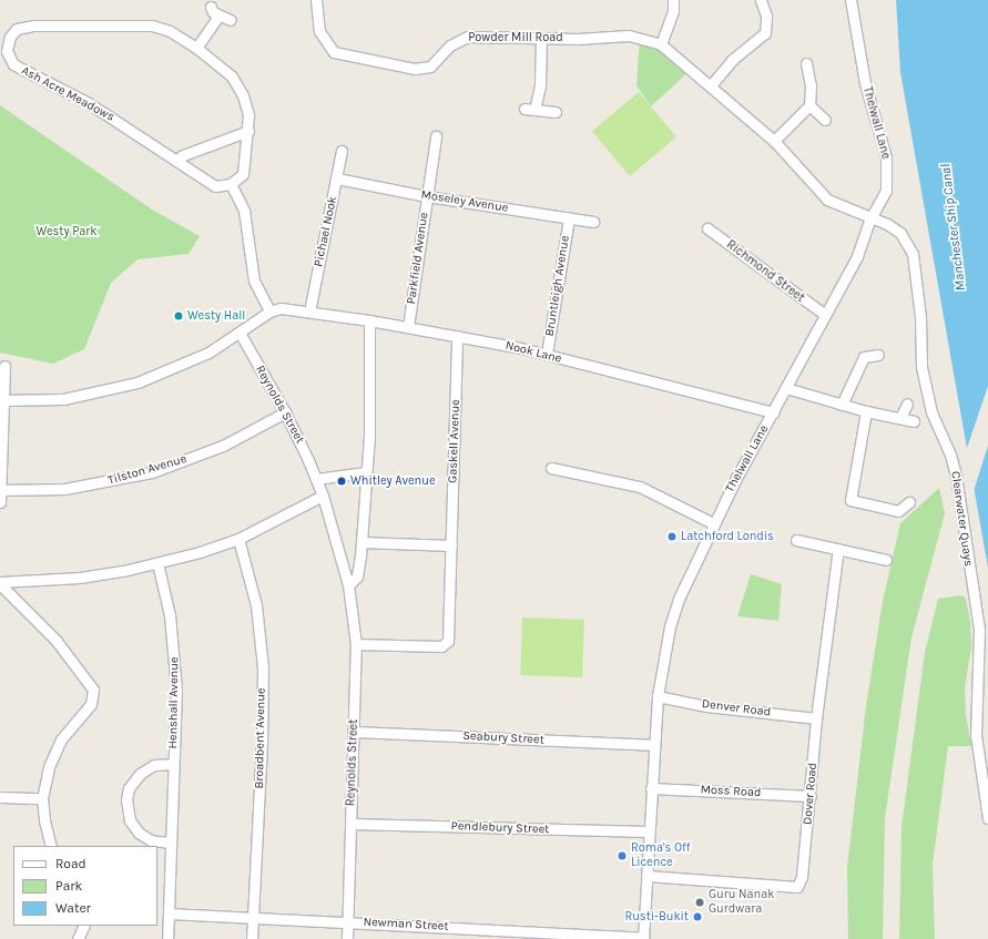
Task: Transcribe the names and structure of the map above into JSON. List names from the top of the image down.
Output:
{
  "streets": {
    "street": [
      "Powder Mill Road",
      "Ash Acre Meadows",
      "Thelwall Lane",
      "Moseley Avenue",
      "Pichael Nook",
      "Parkfield Avenue",
      "Richmond Street",
      "Bruntleigh Avenue",
      "Nook Lane",
      "Reynolds Street",
      "Gaskell Avenue",
      "Tilston Avenue",
      "Clearwater Quays",
      "Henshall Avenue",
      "Denver Road",
      "Broadbent Avenue",
      "Seabury Street",
      "Moss Road",
      "Dover Road",
      "Pendlebury Street",
      "Newman Street"
    ]
  },
  "crossings": [
    ["Powder Mill Road", "Thelwall Lane"],
    ["Powder Mill Road", "Clearwater Quays"],
    ["Thelwall Lane", "Richmond Street"],
    ["Thelwall Lane", "Nook Lane"],
    ["Thelwall Lane", "Clearwater Quays"],
    ["Thelwall Lane", "Denver Road"],
    ["Thelwall Lane", "Seabury Street"],
    ["Thelwall Lane", "Moss Road"],
    ["Thelwall Lane", "Dover Road"],
    ["Thelwall Lane", "Pendlebury Street"],
    ["Thelwall Lane", "Newman Street"],
    ["Moseley Avenue", "Pichael Nook"],
    ["Moseley Avenue", "Parkfield Avenue"],
    ["Moseley Avenue", "Bruntleigh Avenue"],
    ["Pichael Nook", "Nook Lane"],
    ["Parkfield Avenue", "Nook Lane"],
    ["Bruntleigh Avenue", "Nook Lane"],
    ["Nook Lane", "Gaskell Avenue"],
    ["Reynolds Street", "Gaskell Avenue"],
    ["Reynolds Street", "Tilston Avenue"],
    ["Reynolds Street", "Seabury Street"],
    ["Reynolds Street", "Pendlebury Street"],
    ["Reynolds Street", "Newman Street"],
    ["Henshall Avenue", "Newman Street"],
    ["Denver Road", "Dover Road"],
    ["Broadbent Avenue", "Newman Street"],
    ["Moss Road", "Dover Road"]
  ],
  "water": ["Manchester Ship Canal"],
  "parks": ["Westy Park"],
  "places": [
    "Westy Hall",
    "Whitley Avenue",
    "Latchford Londis",
    "Roma's Off Licence",
    "Guru Nanak Gurdwara",
    "Rusti-Bukit"
  ],
  "legend": ["Road", "Park", "Water"]
}
